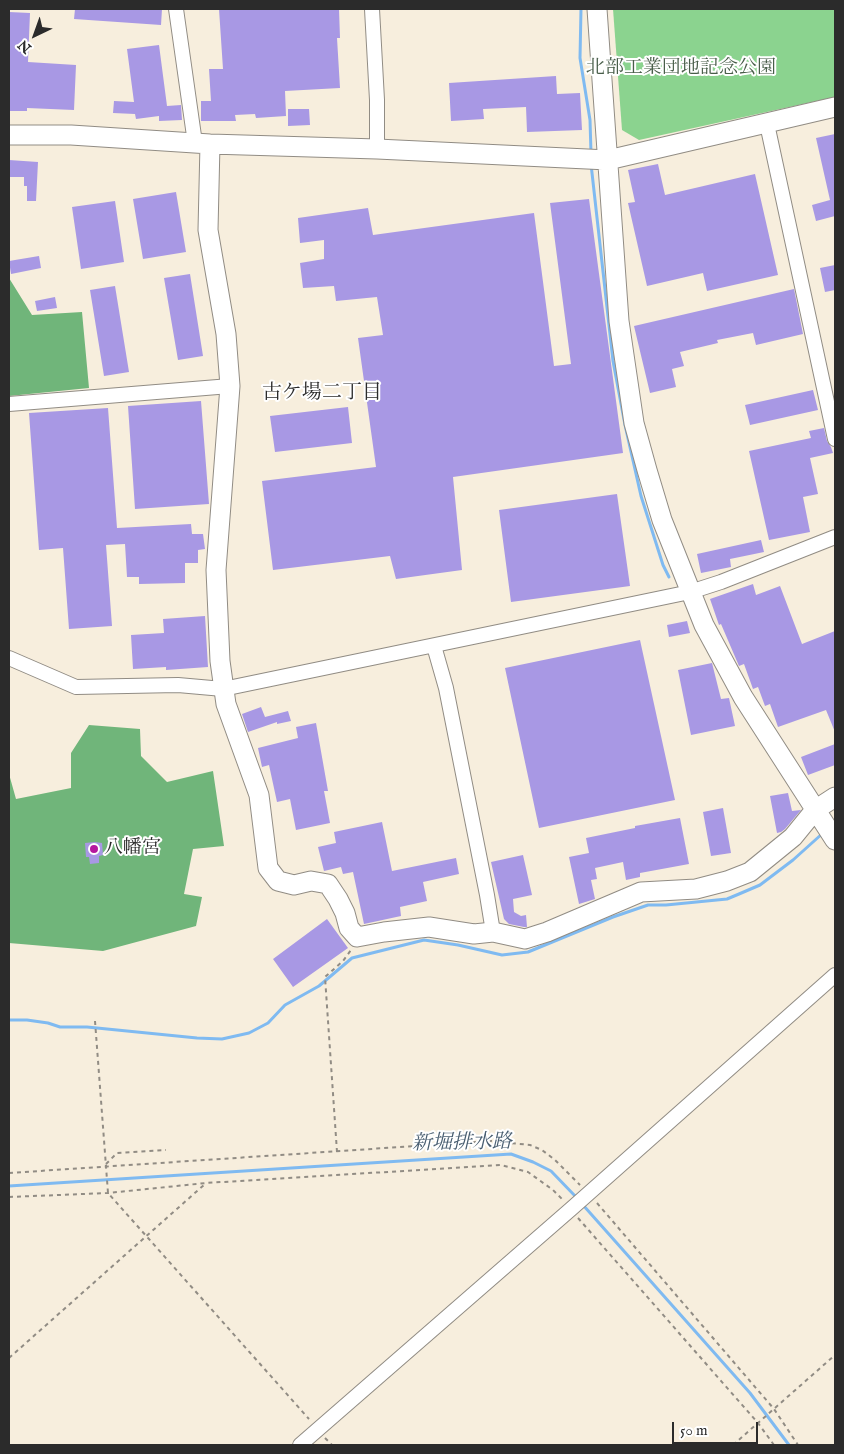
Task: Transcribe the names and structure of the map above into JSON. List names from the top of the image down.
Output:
{
  "districts": ["古ケ場二丁目"],
  "water": ["新堀排水路"],
  "parks": ["北部工業団地記念公園"],
  "places": ["八幡宮"],
  "scale_bar": "50 m",
  "north": "bottom left"
}
